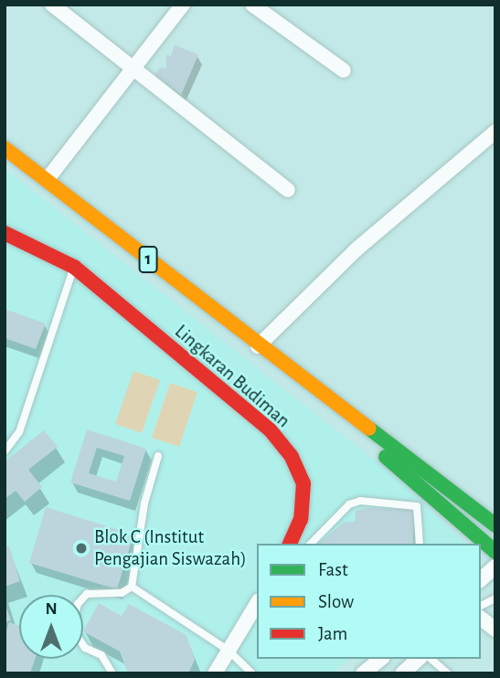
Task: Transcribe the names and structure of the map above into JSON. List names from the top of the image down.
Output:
{
  "streets": {
    "main road": ["1", "Lingkaran Budiman"]
  },
  "places": ["Blok C (Institut Pengajian Siswazah)"],
  "legend": ["Fast", "Slow", "Jam"],
  "north": "top"
}
